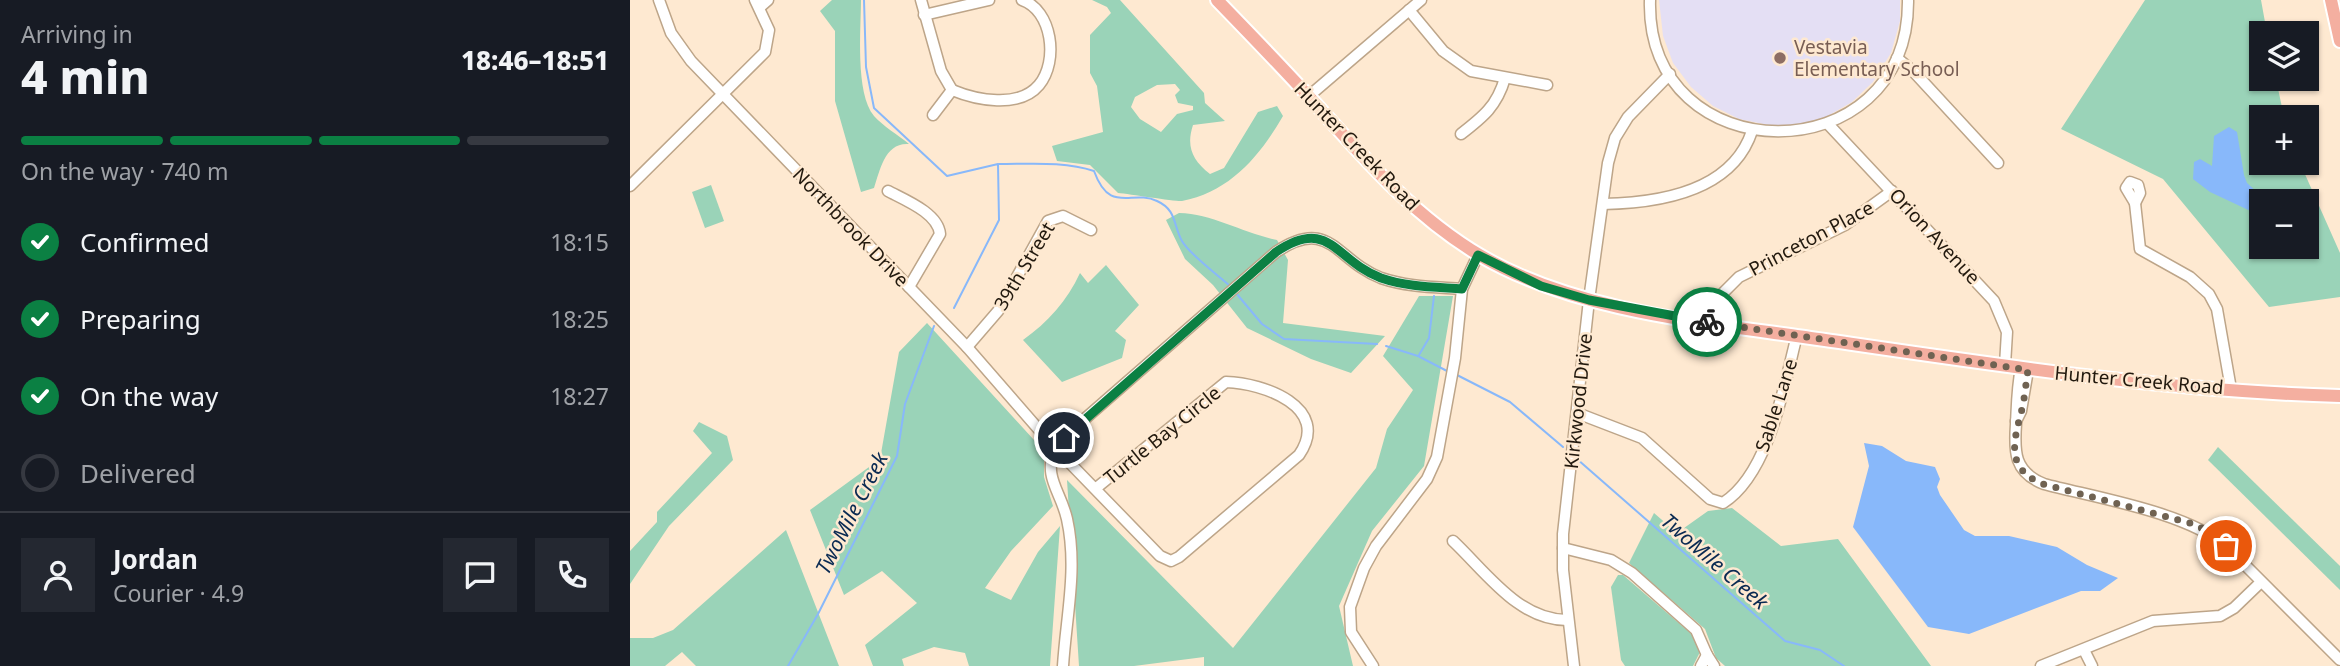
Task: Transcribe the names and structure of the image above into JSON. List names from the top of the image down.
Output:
{
  "streets": {
    "main road": ["Hunter Creek Road"],
    "street": [
      "Northbrook Drive",
      "Orion Avenue",
      "Princeton Place",
      "39th Street",
      "Kirkwood Drive",
      "Sable Lane",
      "Turtle Bay Circle"
    ]
  },
  "crossings": [
    ["Hunter Creek Road", "Orion Avenue"],
    ["Hunter Creek Road", "Princeton Place"],
    ["Hunter Creek Road", "Kirkwood Drive"],
    ["Hunter Creek Road", "Sable Lane"],
    ["Northbrook Drive", "39th Street"],
    ["Northbrook Drive", "Turtle Bay Circle"],
    ["Orion Avenue", "Princeton Place"],
    ["Kirkwood Drive", "Sable Lane"]
  ],
  "water": ["TwoMile Creek"],
  "places": ["Vestavia Elementary School"],
  "page": {
    "heading": ["4 min", "Arriving in", "18:46–18:51"],
    "panel": ["Jordan", "Courier · 4.9"],
    "map_buttons": ["+", "−"],
    "bar": "On the way · 740 m",
    "list": [
      ["Confirmed", "18:15"],
      ["Preparing", "18:25"],
      ["On the way", "18:27"],
      "Delivered"
    ]
  }
}
